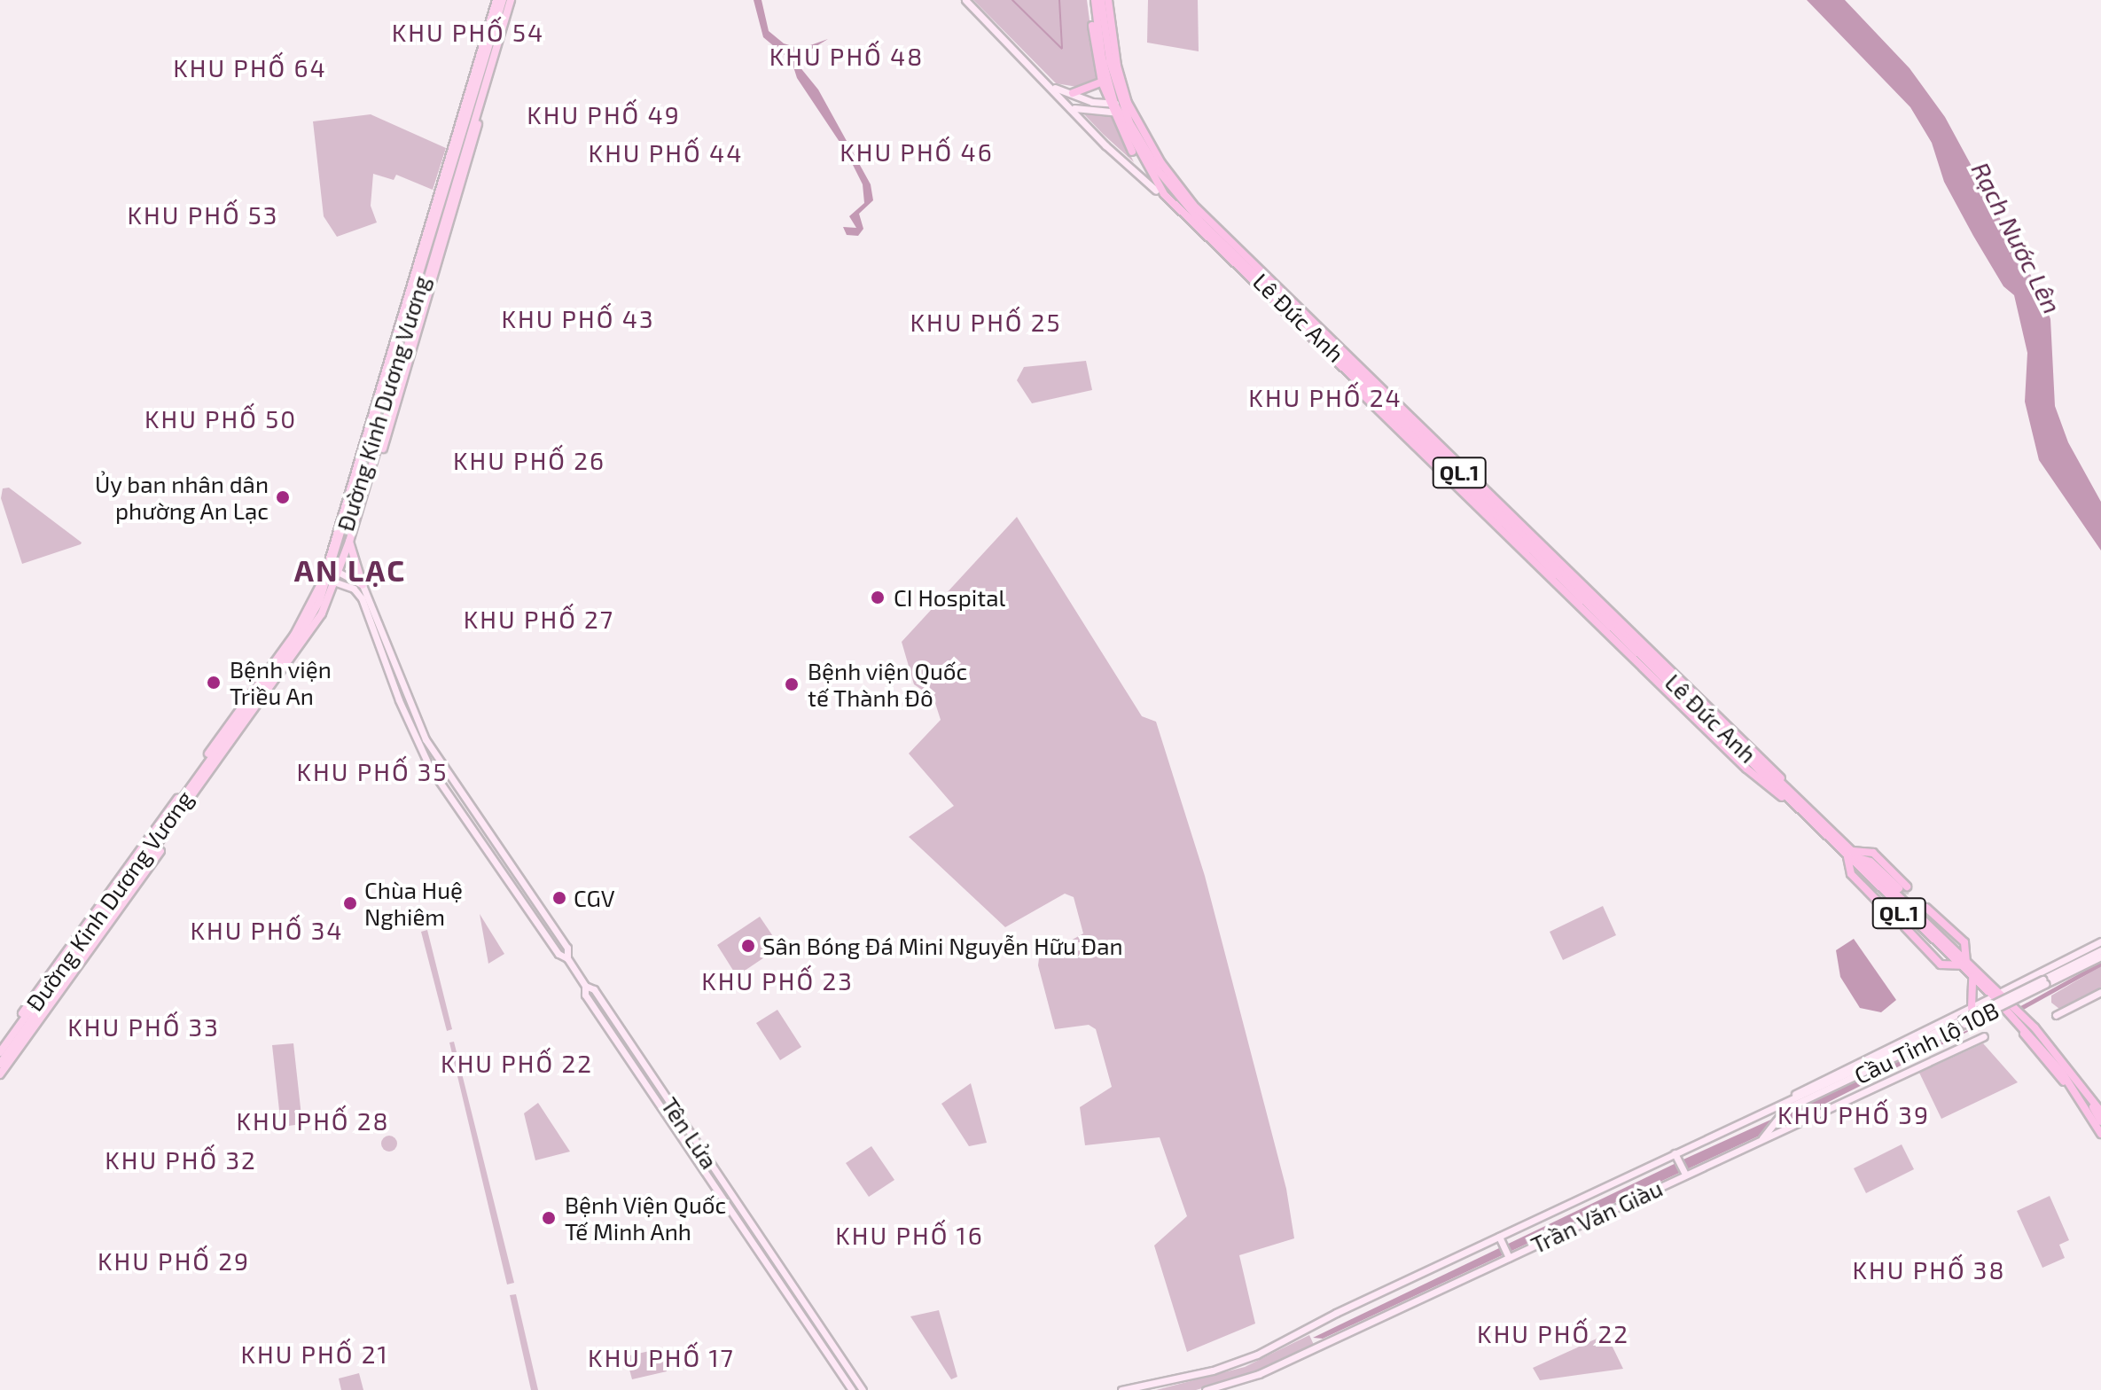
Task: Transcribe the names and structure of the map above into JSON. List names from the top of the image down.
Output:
{
  "streets": {
    "highway": ["Lê Đức Anh", "QL.1"],
    "main road": [
      "Đường Kinh Dương Vương",
      "Cầu Tỉnh lộ 10B",
      "Tên Lửa",
      "Trần Văn Giàu"
    ]
  },
  "crossings": [
    ["Lê Đức Anh", "Trần Văn Giàu"],
    ["Đường Kinh Dương Vương", "Tên Lửa"],
    ["Cầu Tỉnh lộ 10B", "Trần Văn Giàu"]
  ],
  "districts": [
    "KHU PHỐ 54",
    "KHU PHỐ 48",
    "KHU PHỐ 64",
    "KHU PHỐ 49",
    "KHU PHỐ 46",
    "KHU PHỐ 44",
    "KHU PHỐ 53",
    "KHU PHỐ 43",
    "KHU PHỐ 25",
    "KHU PHỐ 24",
    "KHU PHỐ 50",
    "KHU PHỐ 26",
    "AN LẠC",
    "KHU PHỐ 27",
    "KHU PHỐ 35",
    "KHU PHỐ 34",
    "KHU PHỐ 23",
    "KHU PHỐ 33",
    "KHU PHỐ 22",
    "KHU PHỐ 39",
    "KHU PHỐ 28",
    "KHU PHỐ 32",
    "KHU PHỐ 16",
    "KHU PHỐ 29",
    "KHU PHỐ 38",
    "KHU PHỐ 22",
    "KHU PHỐ 21",
    "KHU PHỐ 17"
  ],
  "water": ["Rạch Nước Lên"],
  "places": [
    "Ủy ban nhân dân phường An Lạc",
    "CI Hospital",
    "Bệnh viện Triều An",
    "Bệnh viện Quốc tế Thành Đô",
    "CGV",
    "Chùa Huệ Nghiêm",
    "Sân Bóng Đá Mini Nguyễn Hữu Đan",
    "Bệnh Viện Quốc Tế Minh Anh"
  ]
}
